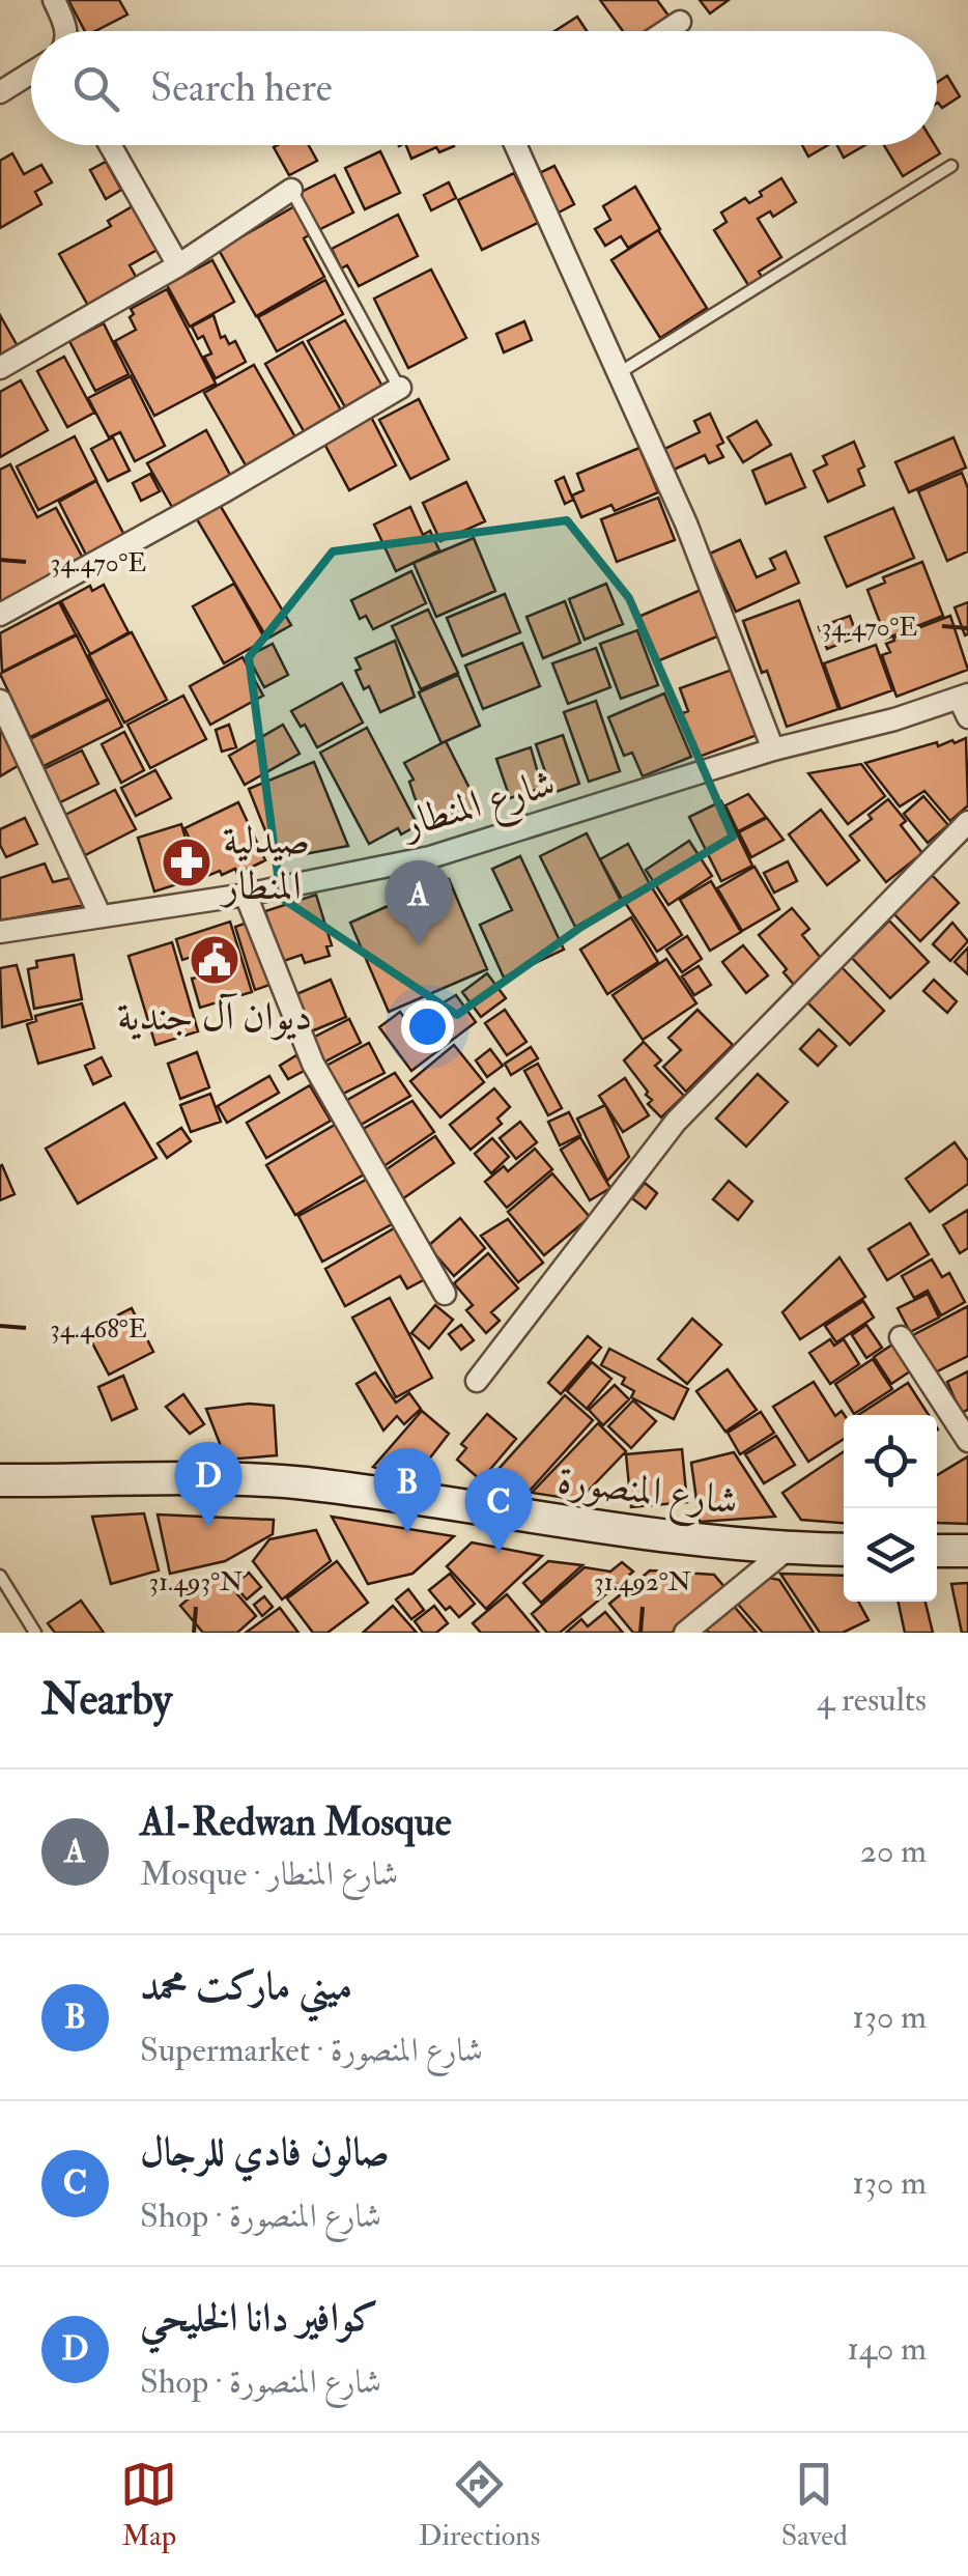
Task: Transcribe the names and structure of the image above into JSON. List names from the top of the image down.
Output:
{
  "streets": {
    "main road": ["شارع المنصورة"],
    "street": ["شارع المنطار"]
  },
  "places": {
    "pharmacy": ["صيدلية المنطار"],
    "public building": ["ديوان آل جندية"]
  },
  "page": {
    "search": "Search here",
    "pins": [
      "A",
      "D",
      "B",
      "C"
    ],
    "heading": ["Nearby", "4 results"],
    "list": [
      {
        "mark": "A",
        "name": "Al-Redwan Mosque",
        "note": "Mosque · شارع المنطار",
        "value": "20 m"
      },
      {
        "mark": "B",
        "name": "ميني ماركت محمد",
        "note": "Supermarket · شارع المنصورة",
        "value": "130 m"
      },
      {
        "mark": "C",
        "name": "صالون فادي للرجال",
        "note": "Shop · شارع المنصورة",
        "value": "130 m"
      },
      {
        "mark": "D",
        "name": "كوافير دانا الخليحي",
        "note": "Shop · شارع المنصورة",
        "value": "140 m"
      }
    ],
    "nav": ["Map", "Directions", "Saved"]
  },
  "coordinates": [
    "34.470°E",
    "34.468°E",
    "31.493°N",
    "31.492°N"
  ]
}
